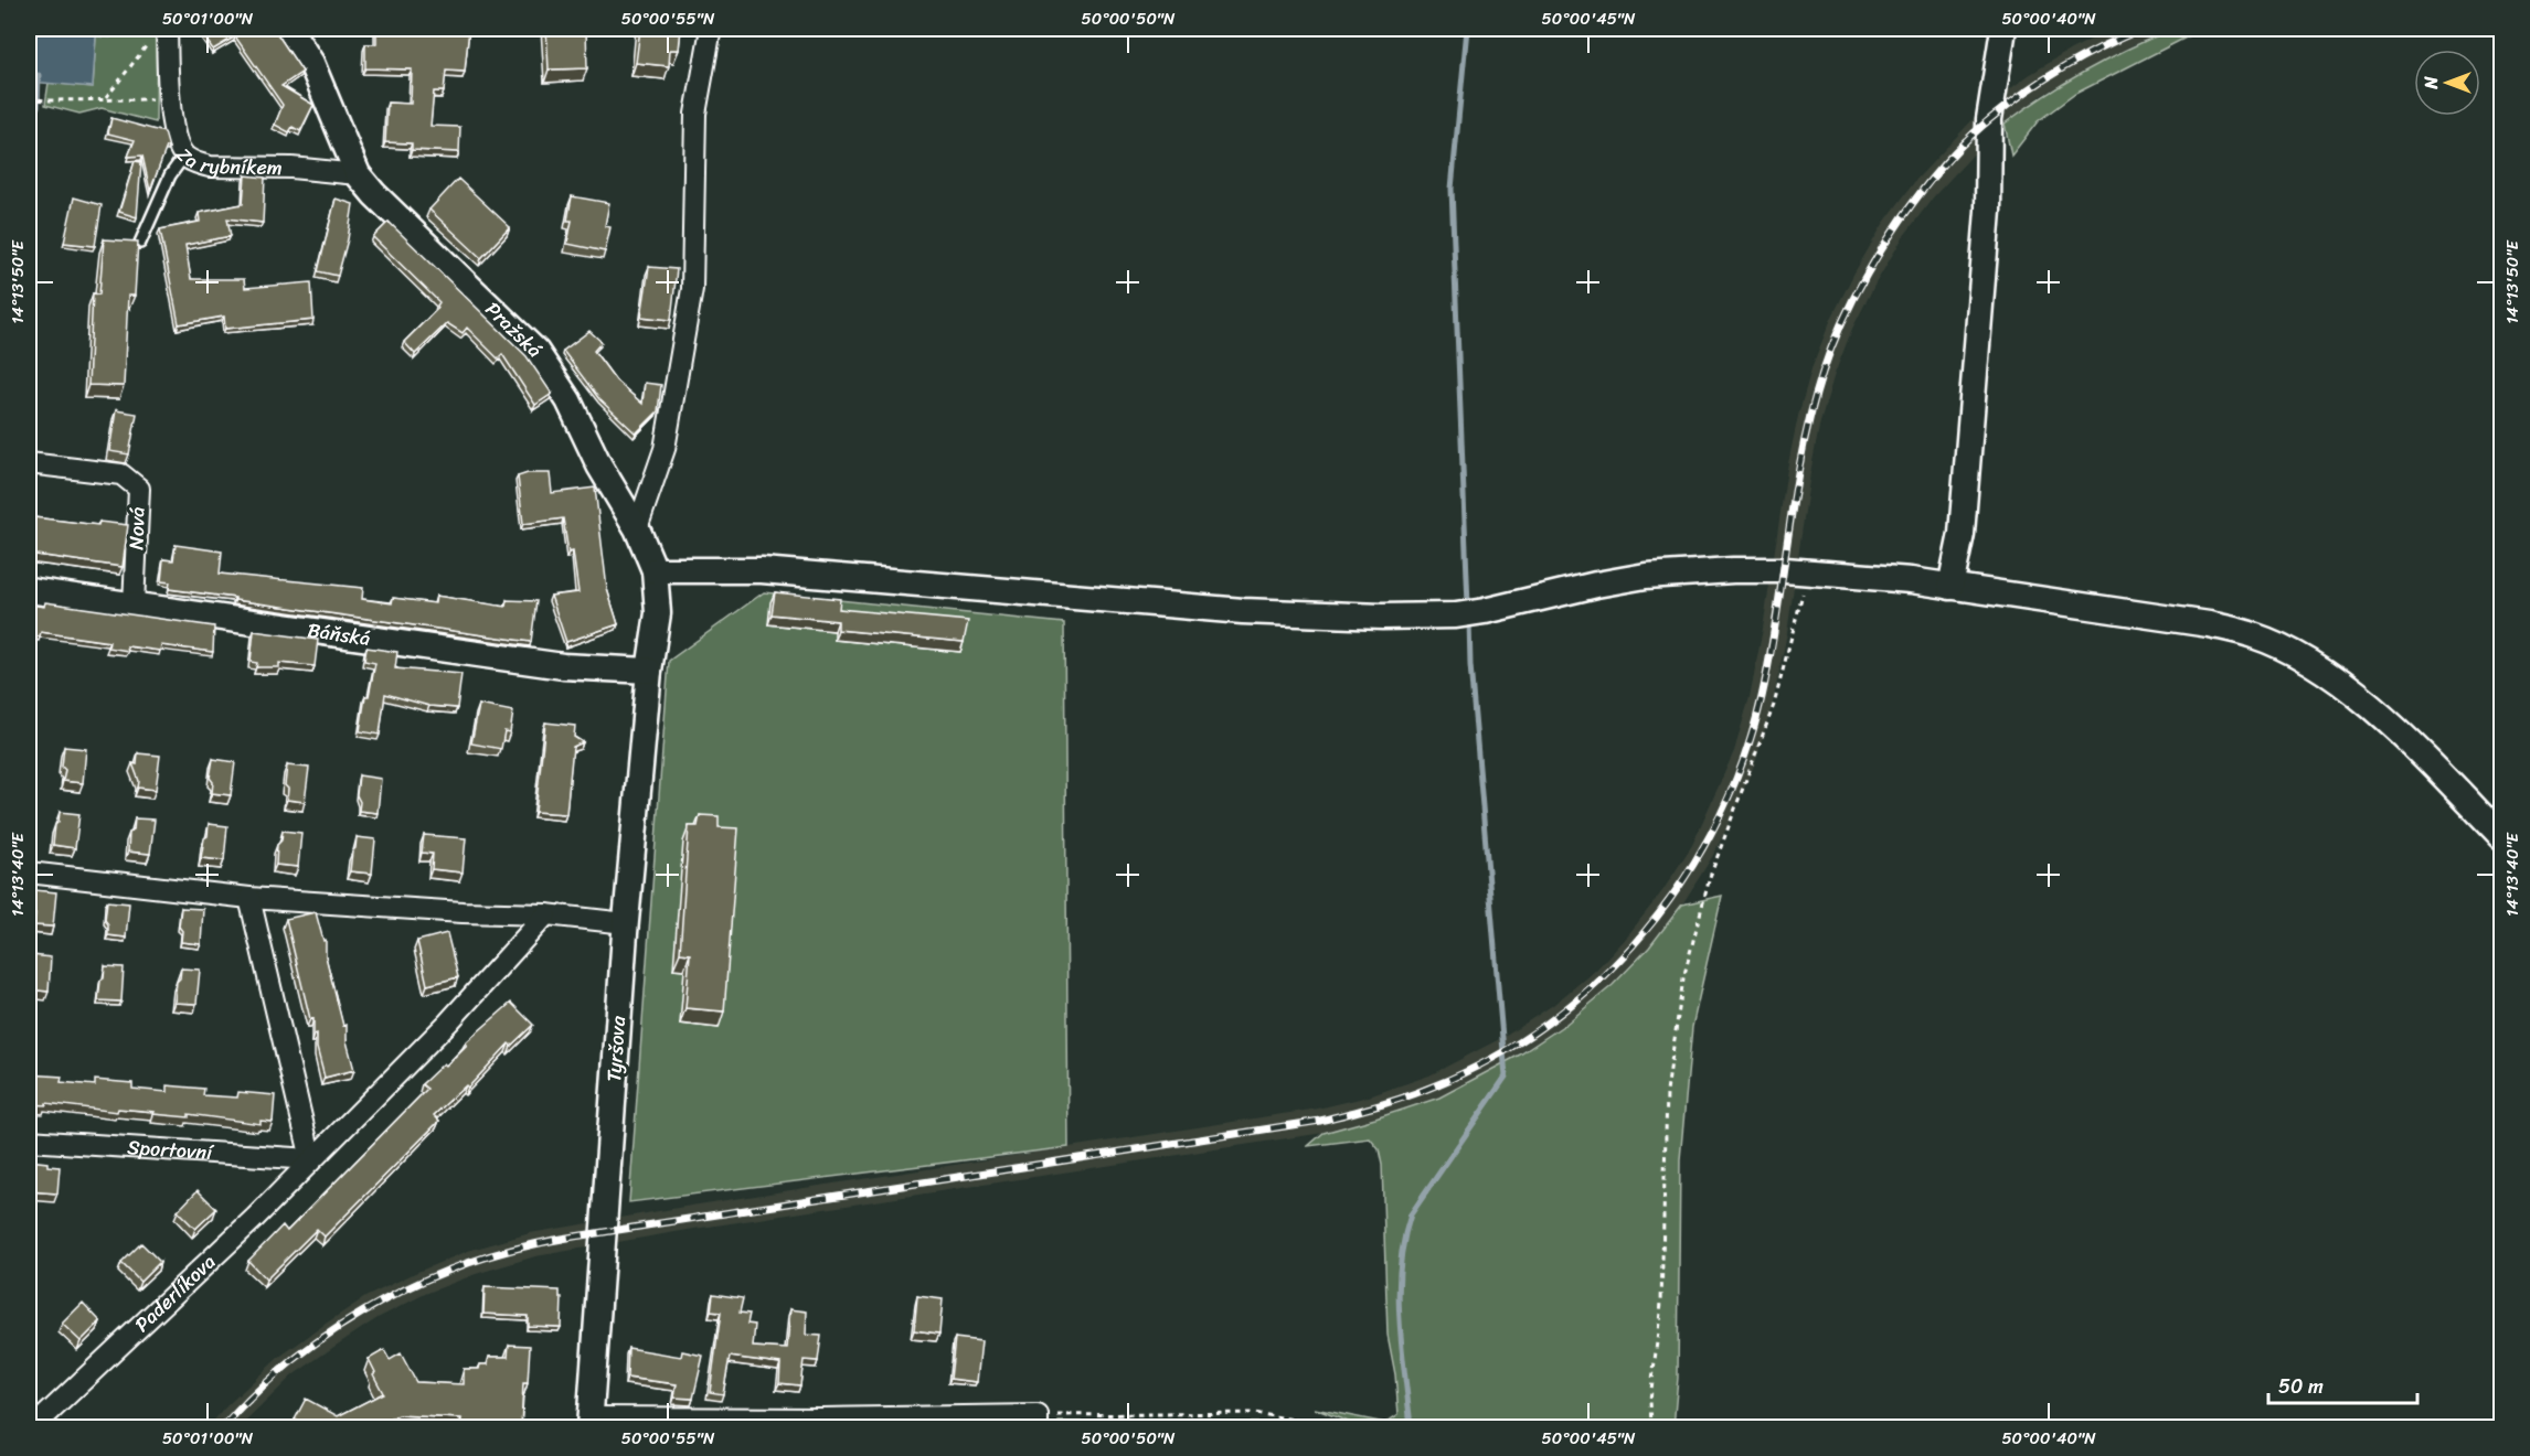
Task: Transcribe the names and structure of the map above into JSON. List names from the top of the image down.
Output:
{
  "streets": {
    "street": [
      "Za rybníkem",
      "Pražská",
      "Nová",
      "Báňská",
      "Tyršova",
      "Sportovní",
      "Paderlíkova"
    ]
  },
  "crossings": [
    ["Za rybníkem", "Pražská"],
    ["Pražská", "Báňská"],
    ["Pražská", "Tyršova"],
    ["Nová", "Báňská"],
    ["Báňská", "Tyršova"],
    ["Sportovní", "Paderlíkova"]
  ],
  "scale_bar": "50 m",
  "north": "left",
  "coordinates": [
    "50°01'00\"N",
    "50°00'55\"N",
    "50°00'50\"N",
    "50°00'45\"N",
    "50°00'40\"N",
    "14°13'50\"E",
    "14°13'40\"E"
  ]
}
